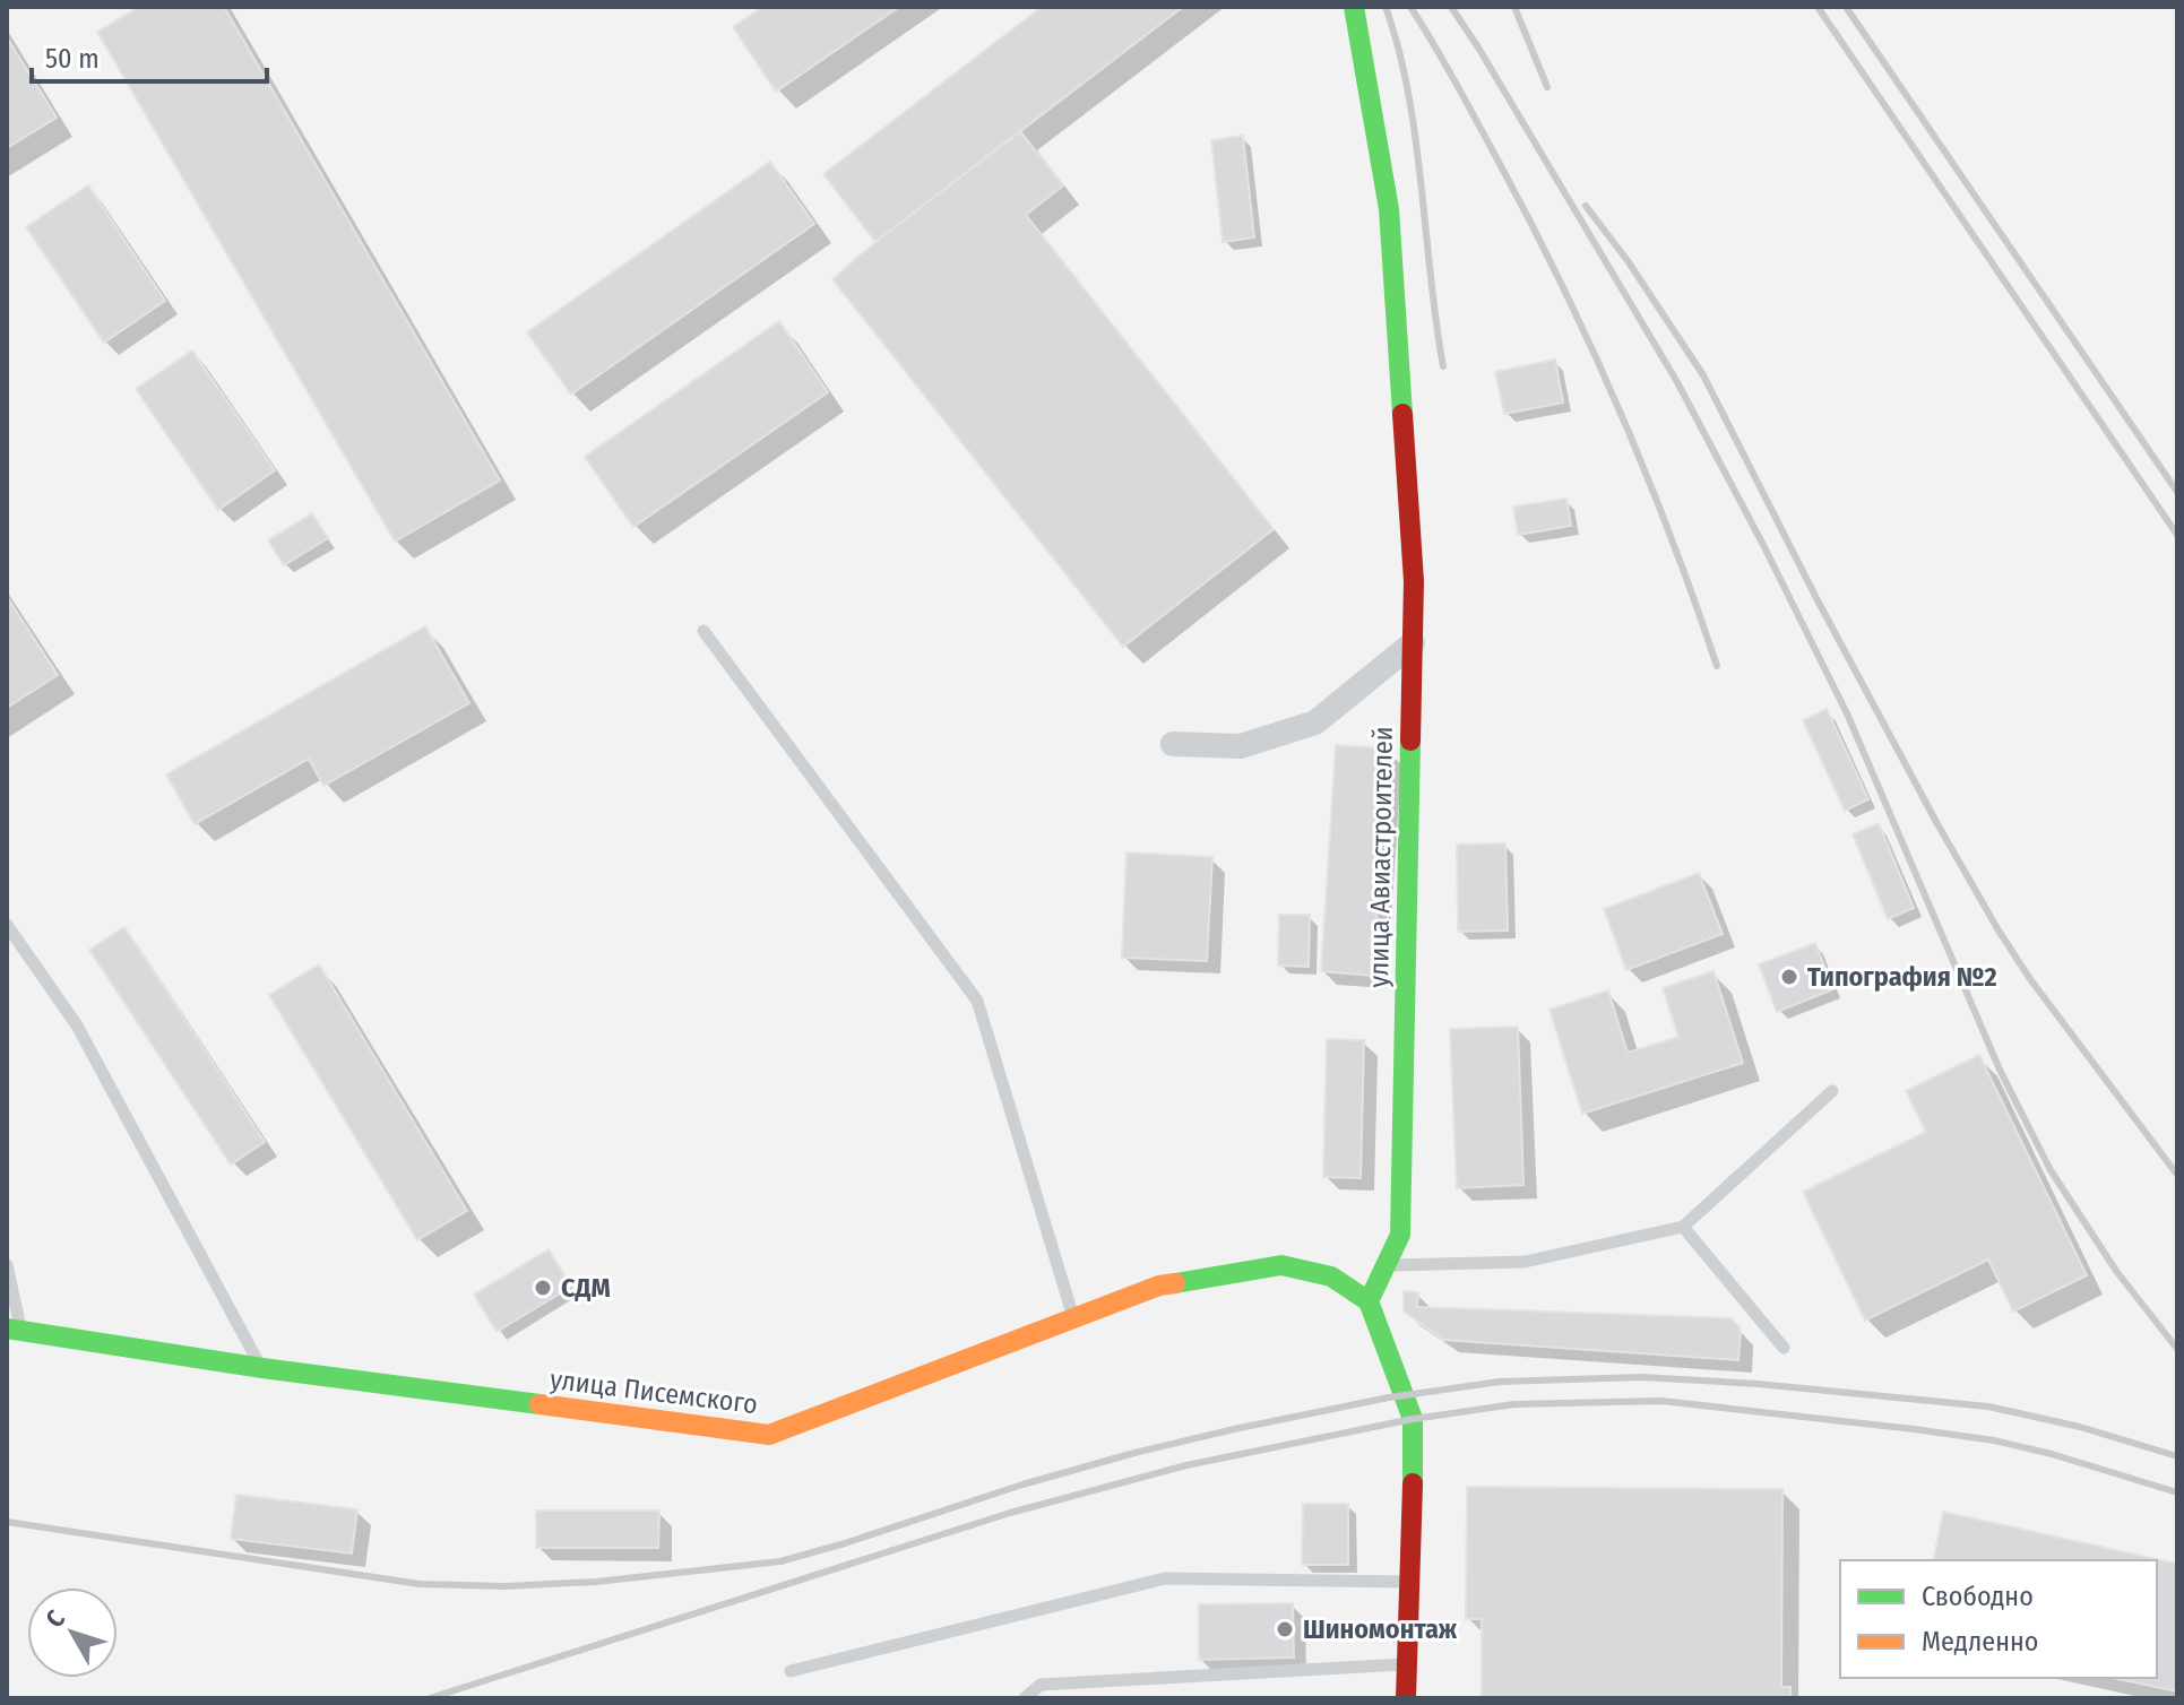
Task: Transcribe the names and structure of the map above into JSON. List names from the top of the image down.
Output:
{
  "streets": {
    "street": ["улица Авиастроителей", "улица Писемского"]
  },
  "crossings": [
    ["улица Авиастроителей", "улица Писемского"]
  ],
  "places": ["Типография №2", "СДМ", "Шиномонтаж"],
  "legend": ["Свободно", "Медленно"],
  "scale_bar": "50 m",
  "north": "top left"
}
